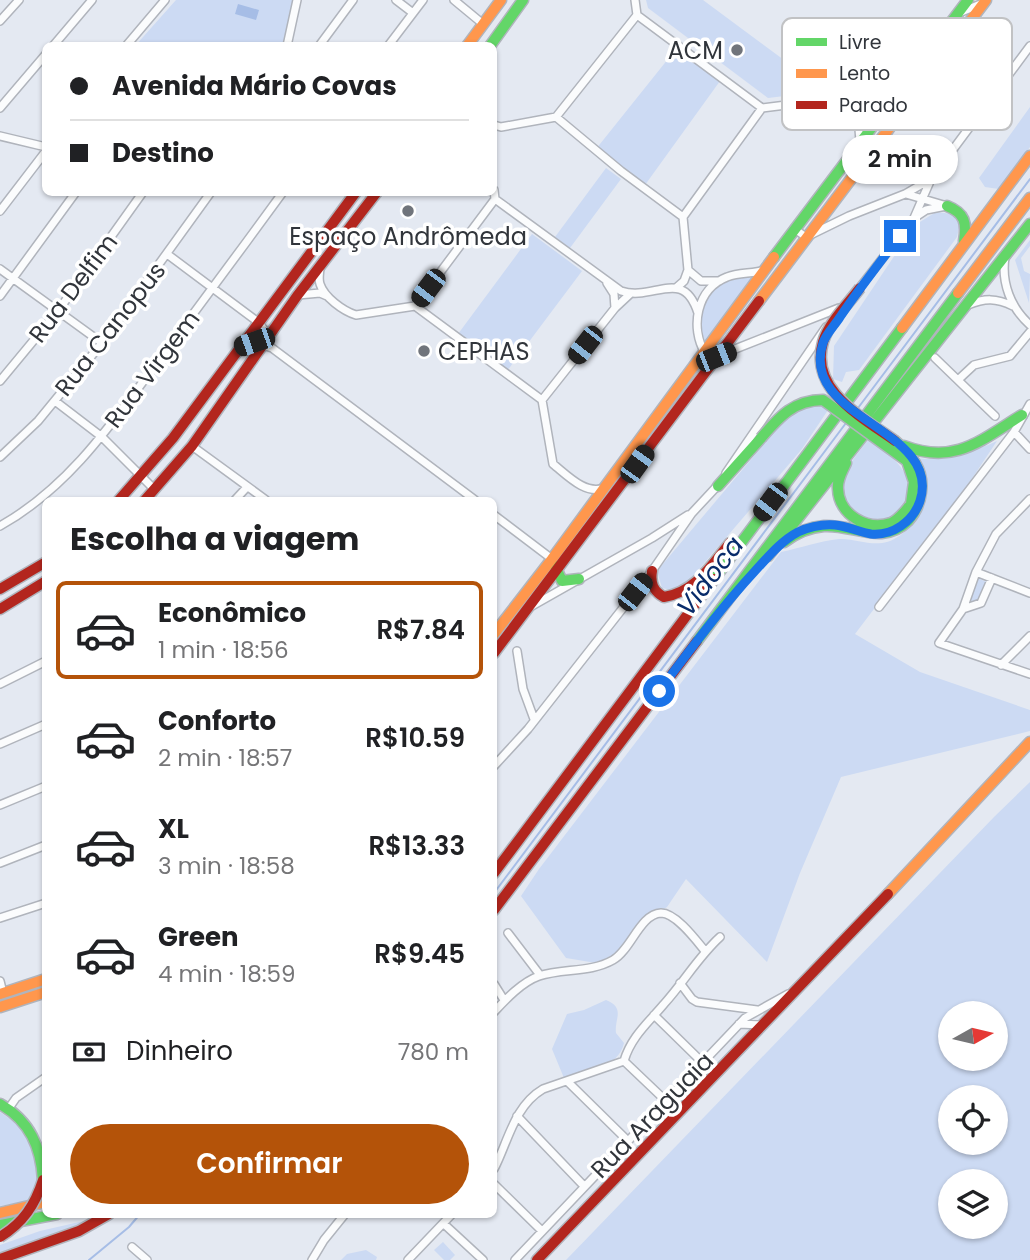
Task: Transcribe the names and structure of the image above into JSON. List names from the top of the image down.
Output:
{
  "streets": {
    "street": [
      "Rua Delfim",
      "Rua Canopus",
      "Rua Virgem",
      "Rua Araguaia"
    ]
  },
  "water": ["Vidoca"],
  "places": ["ACM", "Espaço Andrômeda", "CEPHAS"],
  "legend": ["Livre", "Lento", "Parado"],
  "north": "right",
  "page": {
    "banner": ["Avenida Mário Covas", "Destino"],
    "bubble": "2 min",
    "heading": "Escolha a viagem",
    "list": [
      {
        "name": "Econômico",
        "note": "1 min · 18:56",
        "value": "R$7.84"
      },
      {
        "name": "Conforto",
        "note": "2 min · 18:57",
        "value": "R$10.59"
      },
      {
        "name": "XL",
        "note": "3 min · 18:58",
        "value": "R$13.33"
      },
      {
        "name": "Green",
        "note": "4 min · 18:59",
        "value": "R$9.45"
      }
    ],
    "pay": ["Dinheiro", "780 m"],
    "buttons": "Confirmar"
  }
}
